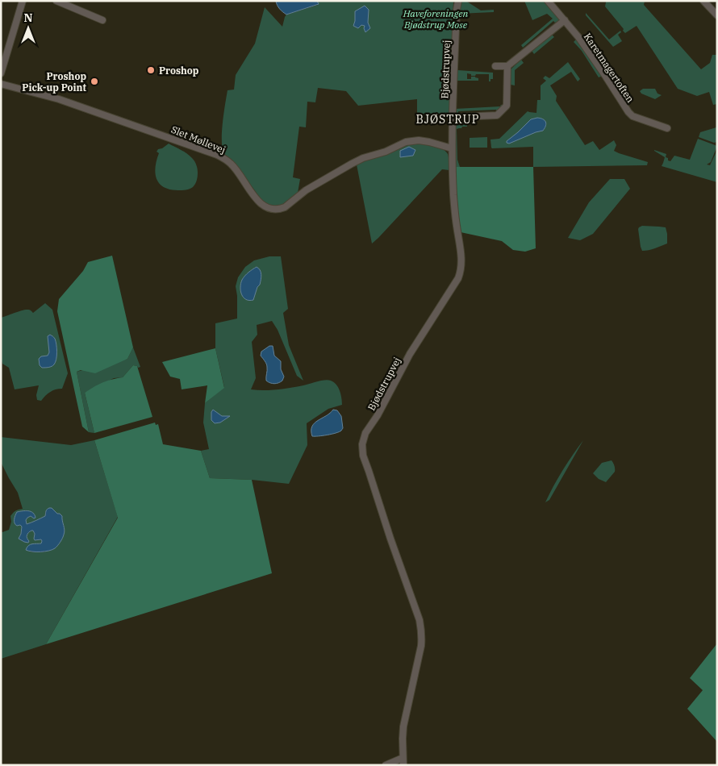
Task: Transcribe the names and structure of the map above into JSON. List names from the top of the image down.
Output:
{
  "streets": {
    "street": ["Karetmagertoften", "Bjødstrupvej", "Slet Møllevej"]
  },
  "crossings": [
    ["Bjødstrupvej", "Slet Møllevej"]
  ],
  "districts": ["BJØSTRUP"],
  "parks": ["Haveforeningen Bjødstrup Mose"],
  "places": ["Proshop", "Proshop Pick-up Point"],
  "north": "top"
}
